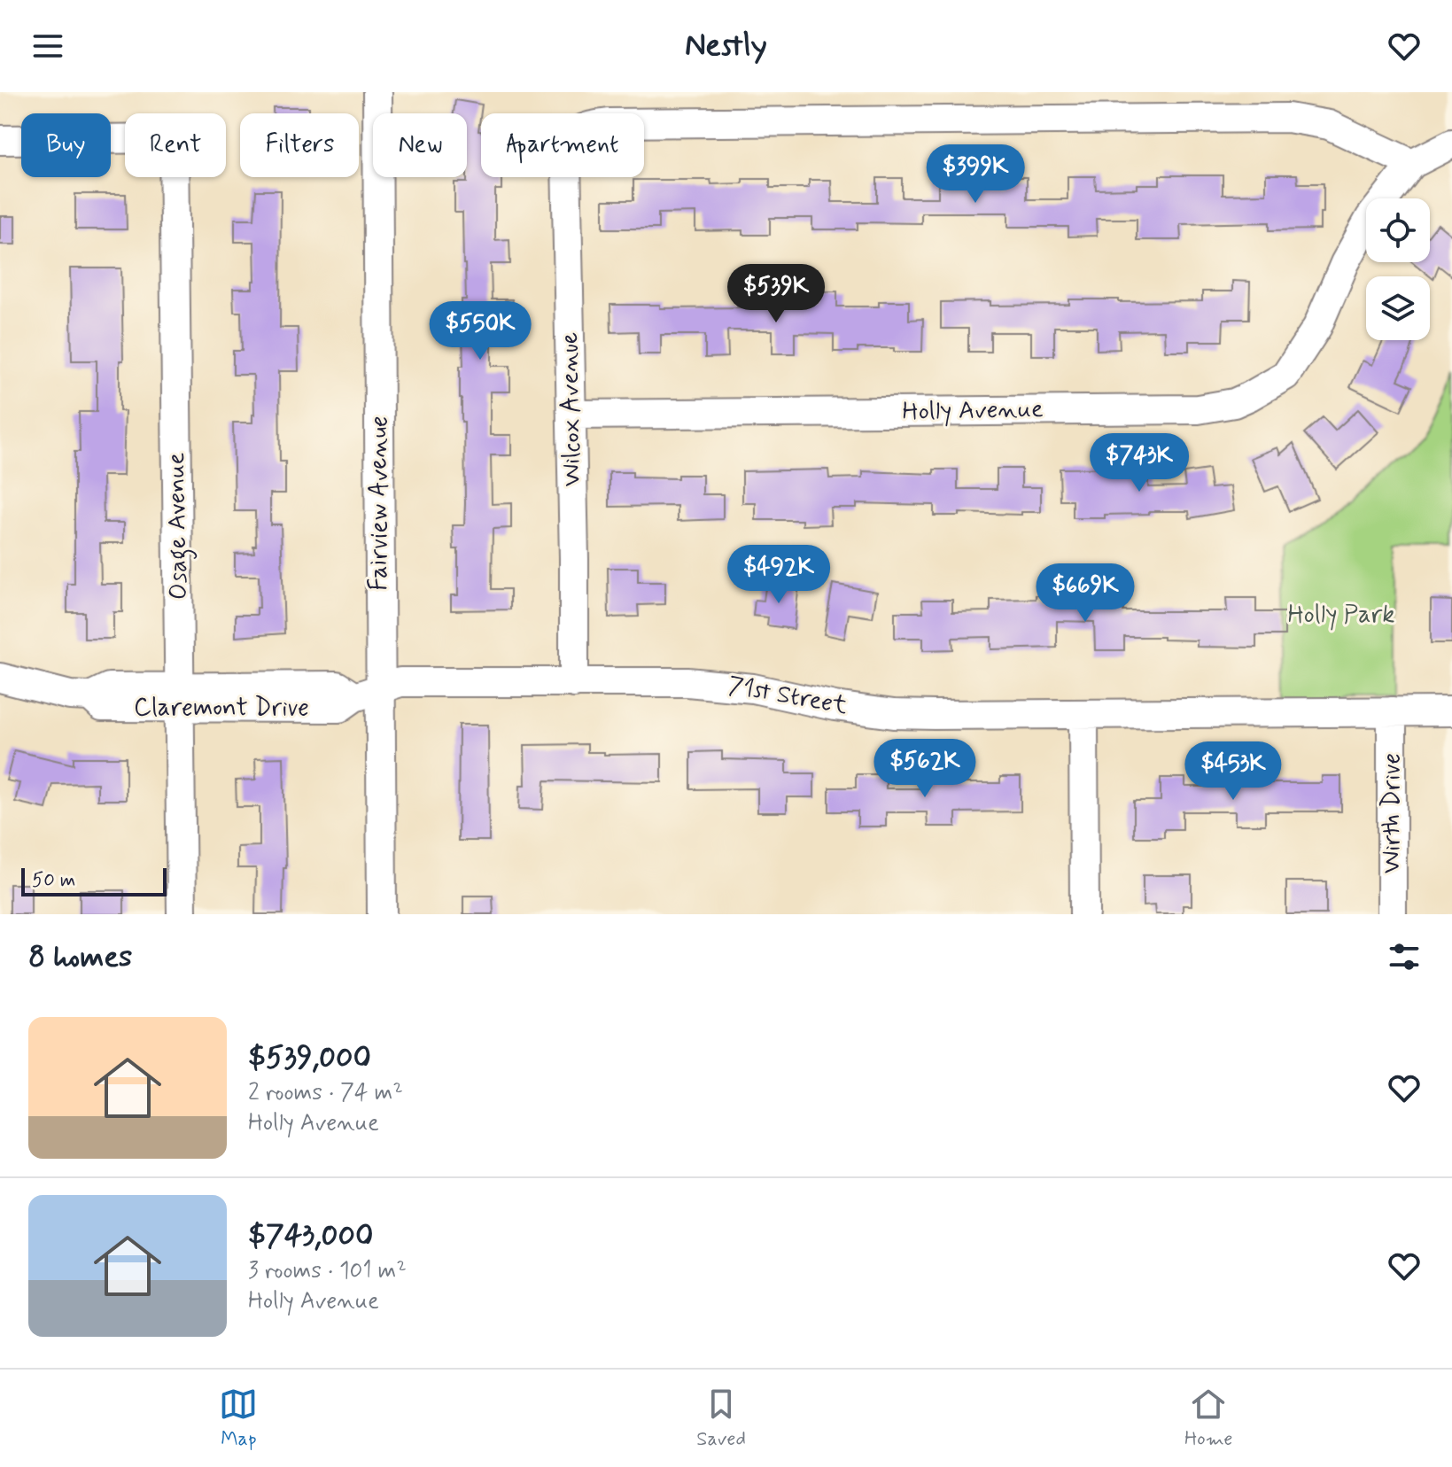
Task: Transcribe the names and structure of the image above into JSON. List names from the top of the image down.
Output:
{
  "streets": {
    "street": [
      "Wilcox Avenue",
      "Holly Avenue",
      "Fairview Avenue",
      "Osage Avenue",
      "71st Street",
      "Claremont Drive",
      "Wirth Drive"
    ]
  },
  "crossings": [
    ["Wilcox Avenue", "Holly Avenue"],
    ["Wilcox Avenue", "71st Street"],
    ["Fairview Avenue", "71st Street"],
    ["Fairview Avenue", "Claremont Drive"],
    ["Osage Avenue", "Claremont Drive"],
    ["71st Street", "Claremont Drive"],
    ["71st Street", "Wirth Drive"]
  ],
  "parks": ["Holly Park"],
  "scale_bar": "50 m",
  "page": {
    "header": "Nestly",
    "chip": [
      "Buy",
      "Rent",
      "Filters",
      "New",
      "Apartment"
    ],
    "price": [
      "$399K",
      "$539K",
      "$550K",
      "$743K",
      "$492K",
      "$669K",
      "$562K",
      "$453K"
    ],
    "scale": "50 m",
    "heading": "8 homes",
    "list": [
      {
        "name": "$539,000",
        "note": "2 rooms · 74 m² · Holly Avenue"
      },
      {
        "name": "$743,000",
        "note": "3 rooms · 101 m² · Holly Avenue"
      }
    ],
    "tabs": ["Map", "Saved", "Home"]
  }
}
